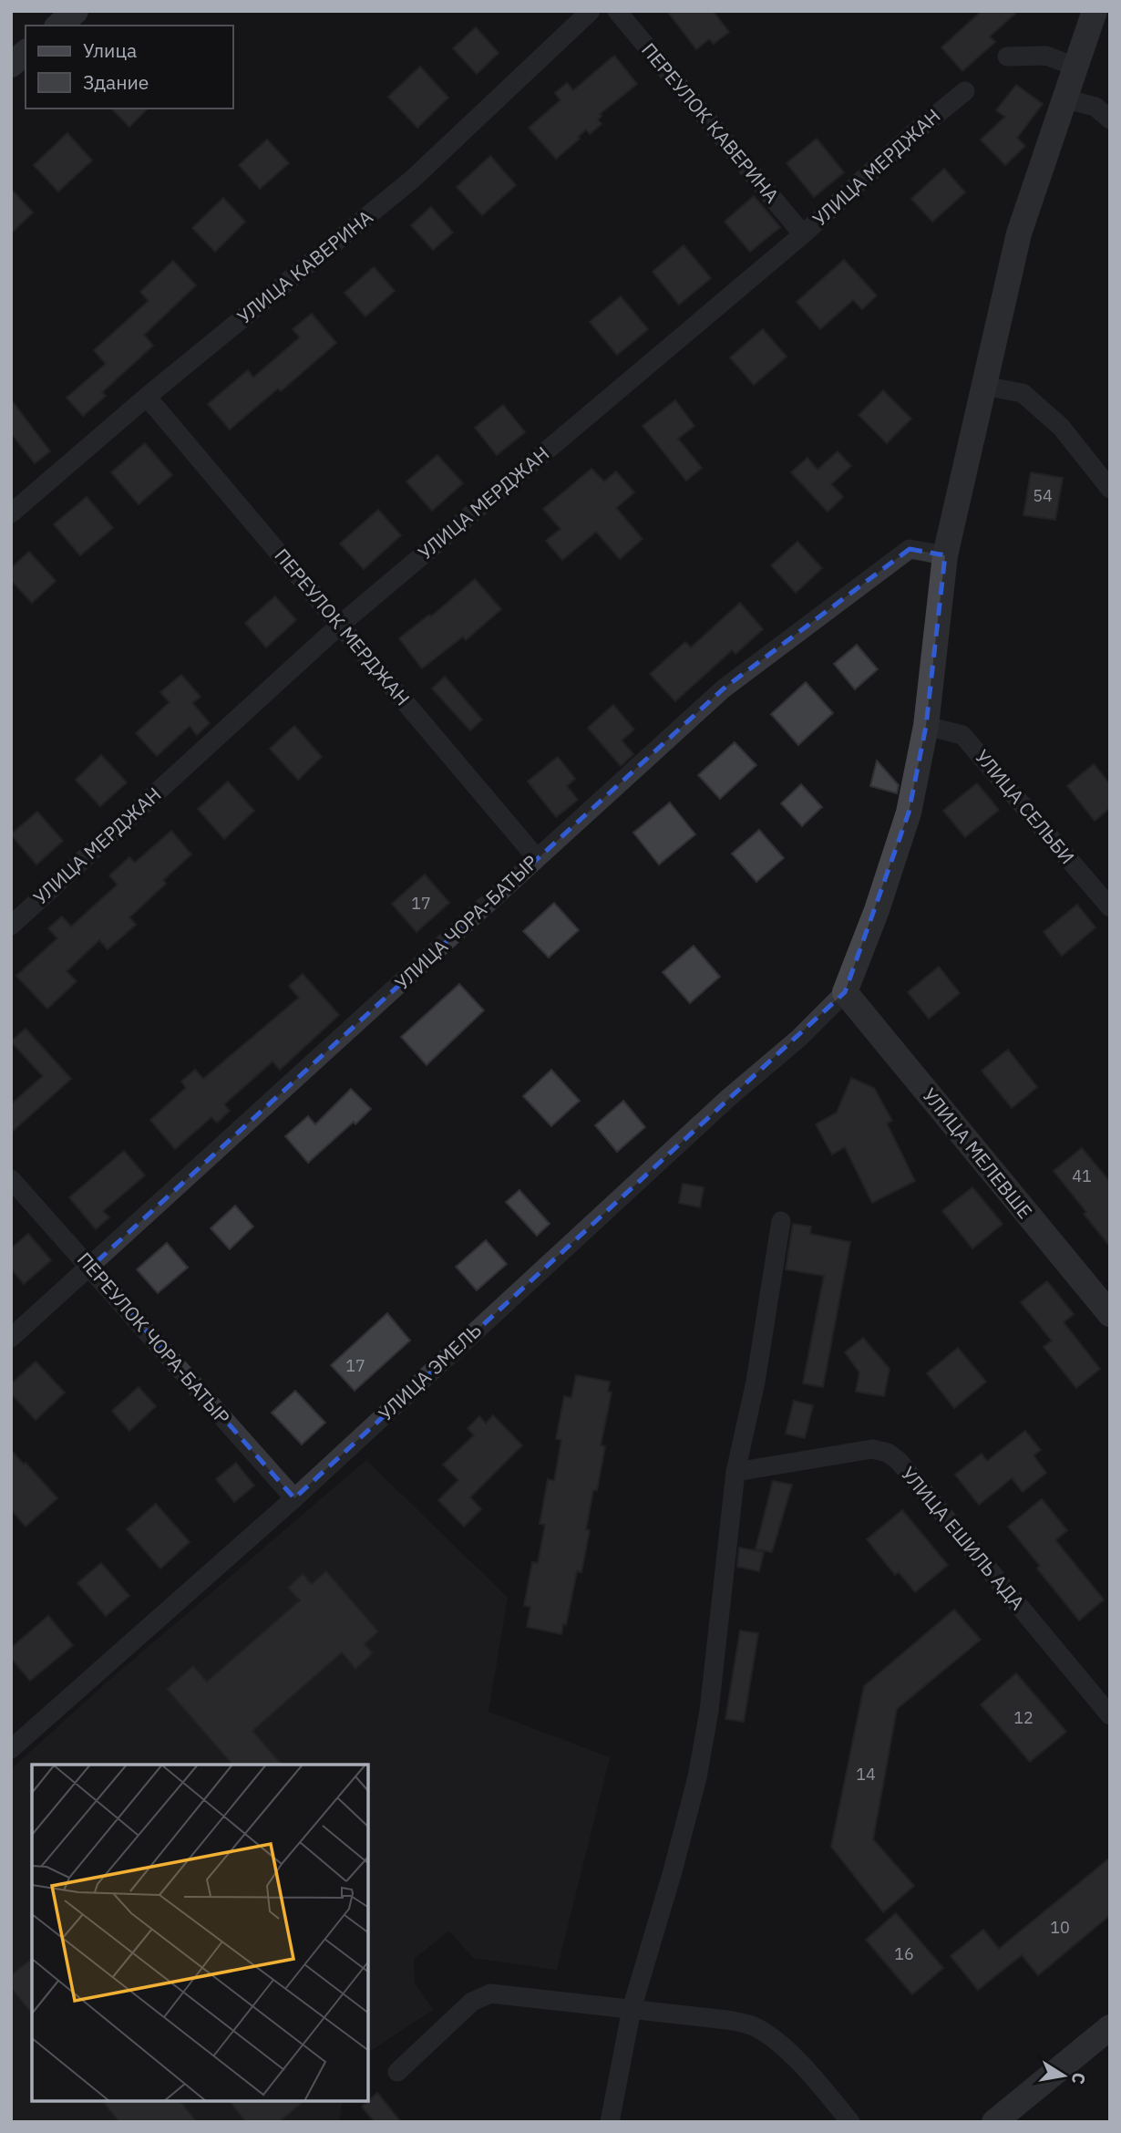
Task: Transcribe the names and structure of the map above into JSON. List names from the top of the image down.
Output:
{
  "streets": {
    "street": [
      "ПЕРЕУЛОК КАВЕРИНА",
      "УЛИЦА МЕРДЖАН",
      "УЛИЦА КАВЕРИНА",
      "ПЕРЕУЛОК МЕРДЖАН",
      "УЛИЦА СЕЛЬБИ",
      "УЛИЦА ЧОРА-БАТЫР",
      "УЛИЦА МЕЛЕВШЕ",
      "ПЕРЕУЛОК ЧОРА-БАТЫР",
      "УЛИЦА ЭМЕЛЬ",
      "УЛИЦА ЕШИЛЬ АДА"
    ]
  },
  "crossings": [
    ["ПЕРЕУЛОК КАВЕРИНА", "УЛИЦА МЕРДЖАН"],
    ["УЛИЦА МЕРДЖАН", "ПЕРЕУЛОК МЕРДЖАН"],
    ["УЛИЦА КАВЕРИНА", "ПЕРЕУЛОК МЕРДЖАН"],
    ["ПЕРЕУЛОК МЕРДЖАН", "УЛИЦА ЧОРА-БАТЫР"],
    ["УЛИЦА ЧОРА-БАТЫР", "ПЕРЕУЛОК ЧОРА-БАТЫР"],
    ["УЛИЦА МЕЛЕВШЕ", "УЛИЦА ЭМЕЛЬ"],
    ["ПЕРЕУЛОК ЧОРА-БАТЫР", "УЛИЦА ЭМЕЛЬ"]
  ],
  "house_numbers": [
    "54",
    "17",
    "41",
    "17",
    "12",
    "14",
    "10",
    "16"
  ],
  "legend": ["Улица", "Здание"],
  "north": "right"
}
